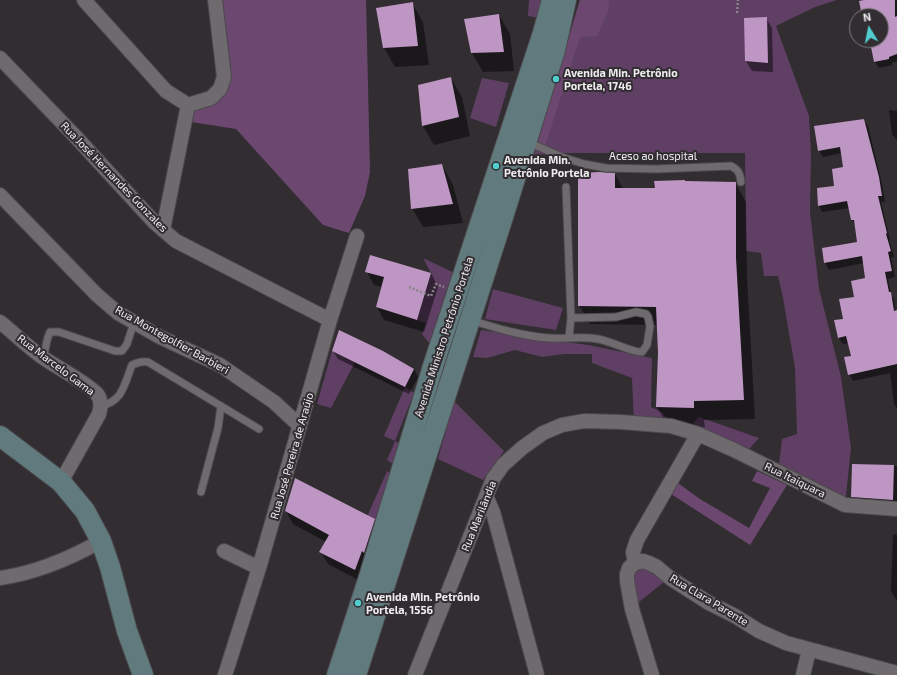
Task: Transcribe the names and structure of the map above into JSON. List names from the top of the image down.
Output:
{
  "streets": {
    "street": [
      "Rua José Hernandes Gonzales",
      "Avenida Ministro Petrônio Portela",
      "Rua Montegolfier Barbieri",
      "Rua Marcelo Gama",
      "Rua José Pereira de Araújo",
      "Rua Itaiquara",
      "Rua Marilândia",
      "Rua Clara Parente"
    ],
    "lane": ["Aceso ao hospital"]
  },
  "crossings": [
    ["Aceso ao hospital", "Avenida Ministro Petrônio Portela"],
    ["Rua José Hernandes Gonzales", "Rua José Pereira de Araújo"],
    ["Rua Montegolfier Barbieri", "Rua José Pereira de Araújo"],
    ["Rua Itaiquara", "Rua Marilândia"]
  ],
  "places": ["Avenida Min. Petrônio Portela, 1746", "Avenida Min. Petrônio Portela", "Avenida Min. Petrônio Portela, 1556"],
  "north": "top"
}
